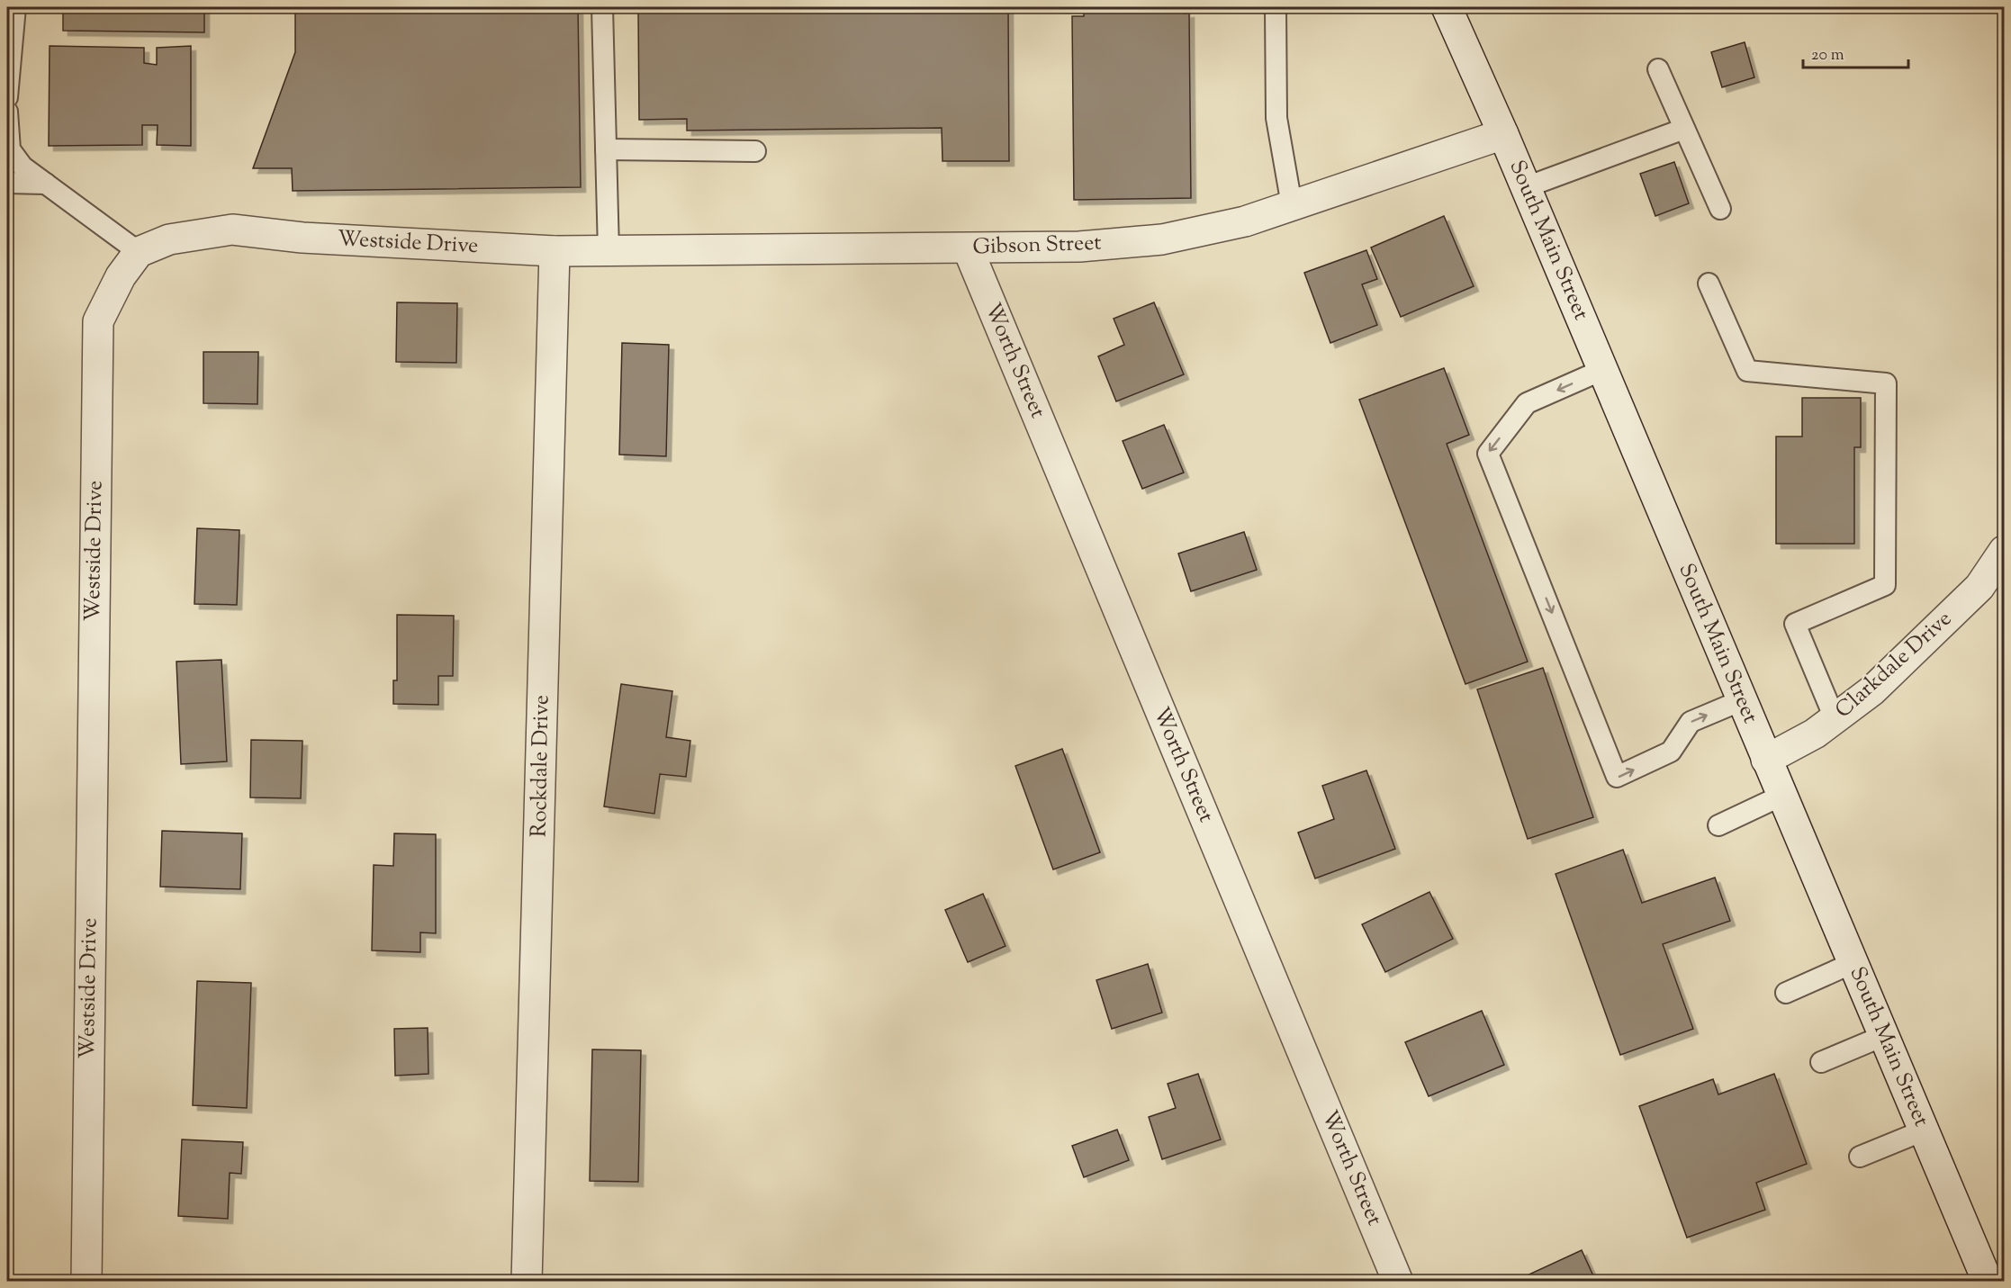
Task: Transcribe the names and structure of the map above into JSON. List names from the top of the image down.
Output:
{
  "streets": {
    "street": [
      "South Main Street",
      "Westside Drive",
      "Gibson Street",
      "Worth Street",
      "Clarkdale Drive",
      "Rockdale Drive"
    ]
  },
  "crossings": [
    ["South Main Street", "Gibson Street"],
    ["South Main Street", "Clarkdale Drive"],
    ["Westside Drive", "Gibson Street"],
    ["Westside Drive", "Rockdale Drive"],
    ["Gibson Street", "Worth Street"],
    ["Gibson Street", "Rockdale Drive"]
  ],
  "scale_bar": "20 m"
}
